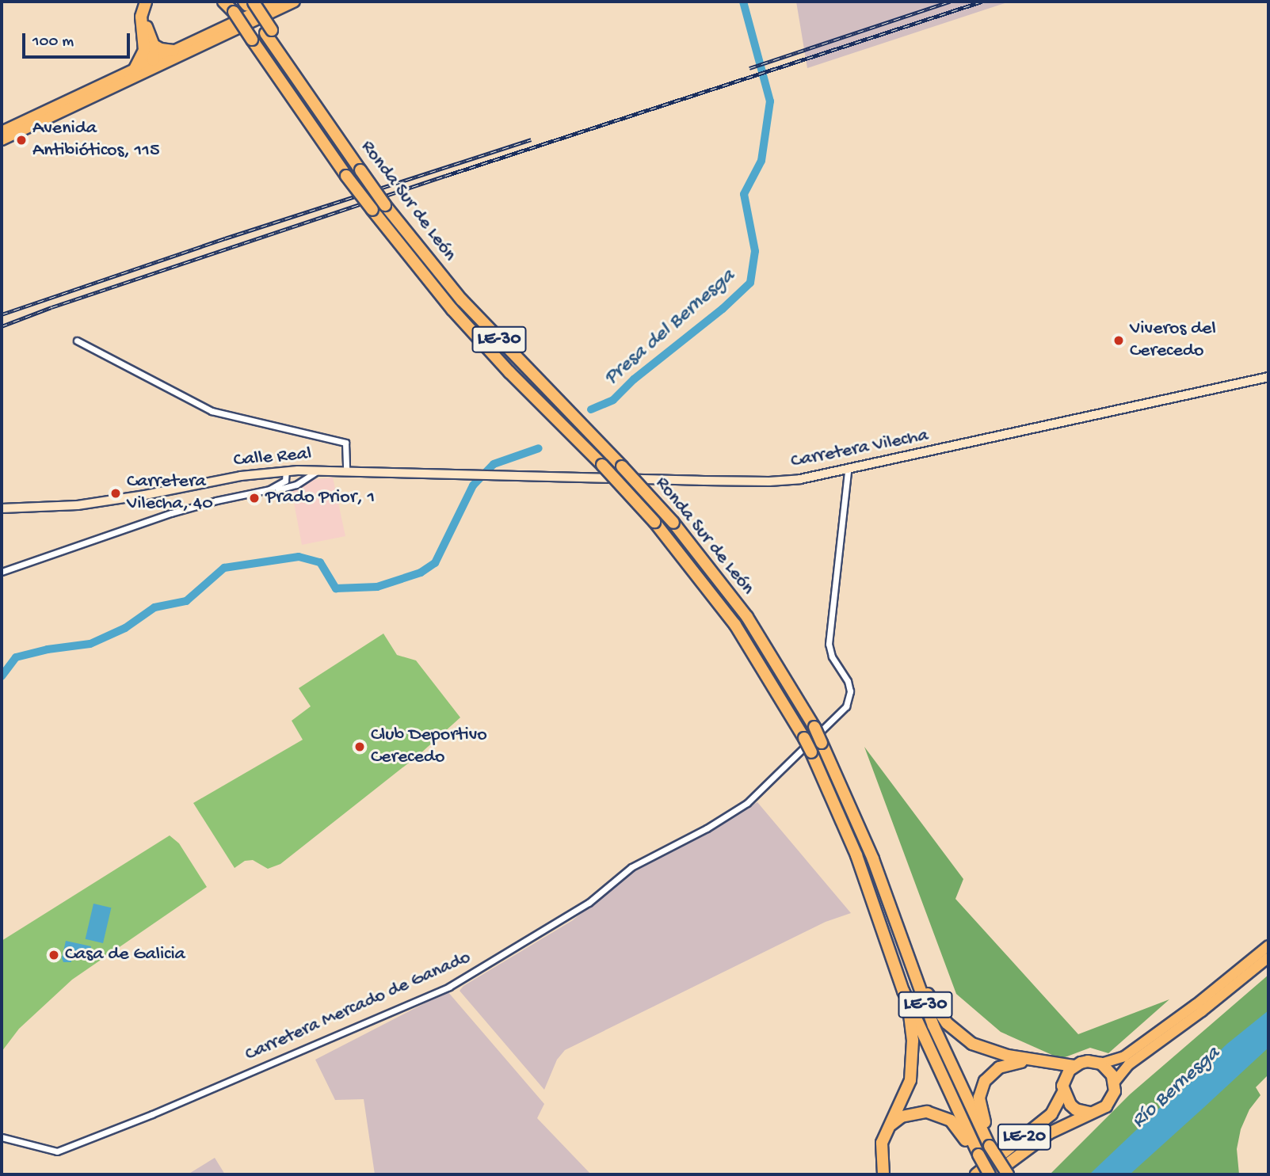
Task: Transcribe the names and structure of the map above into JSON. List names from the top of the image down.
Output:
{
  "streets": {
    "highway": ["Ronda Sur de León", "LE-30", "LE-20"],
    "street": ["Carretera Vilecha", "Calle Real", "Carretera Mercado de Ganado"]
  },
  "crossings": [
    ["Ronda Sur de León", "LE-20"],
    ["Carretera Vilecha", "Calle Real"],
    ["Carretera Vilecha", "Carretera Mercado de Ganado"]
  ],
  "water": ["Presa del Bernesga", "Río Bernesga"],
  "places": [
    "Avenida Antibióticos, 115",
    "Viveros del Cerecedo",
    "Carretera Vilecha, 40",
    "Prado Prior, 1",
    "Club Deportivo Cerecedo",
    "Casa de Galicia"
  ],
  "scale_bar": "100 m"
}
